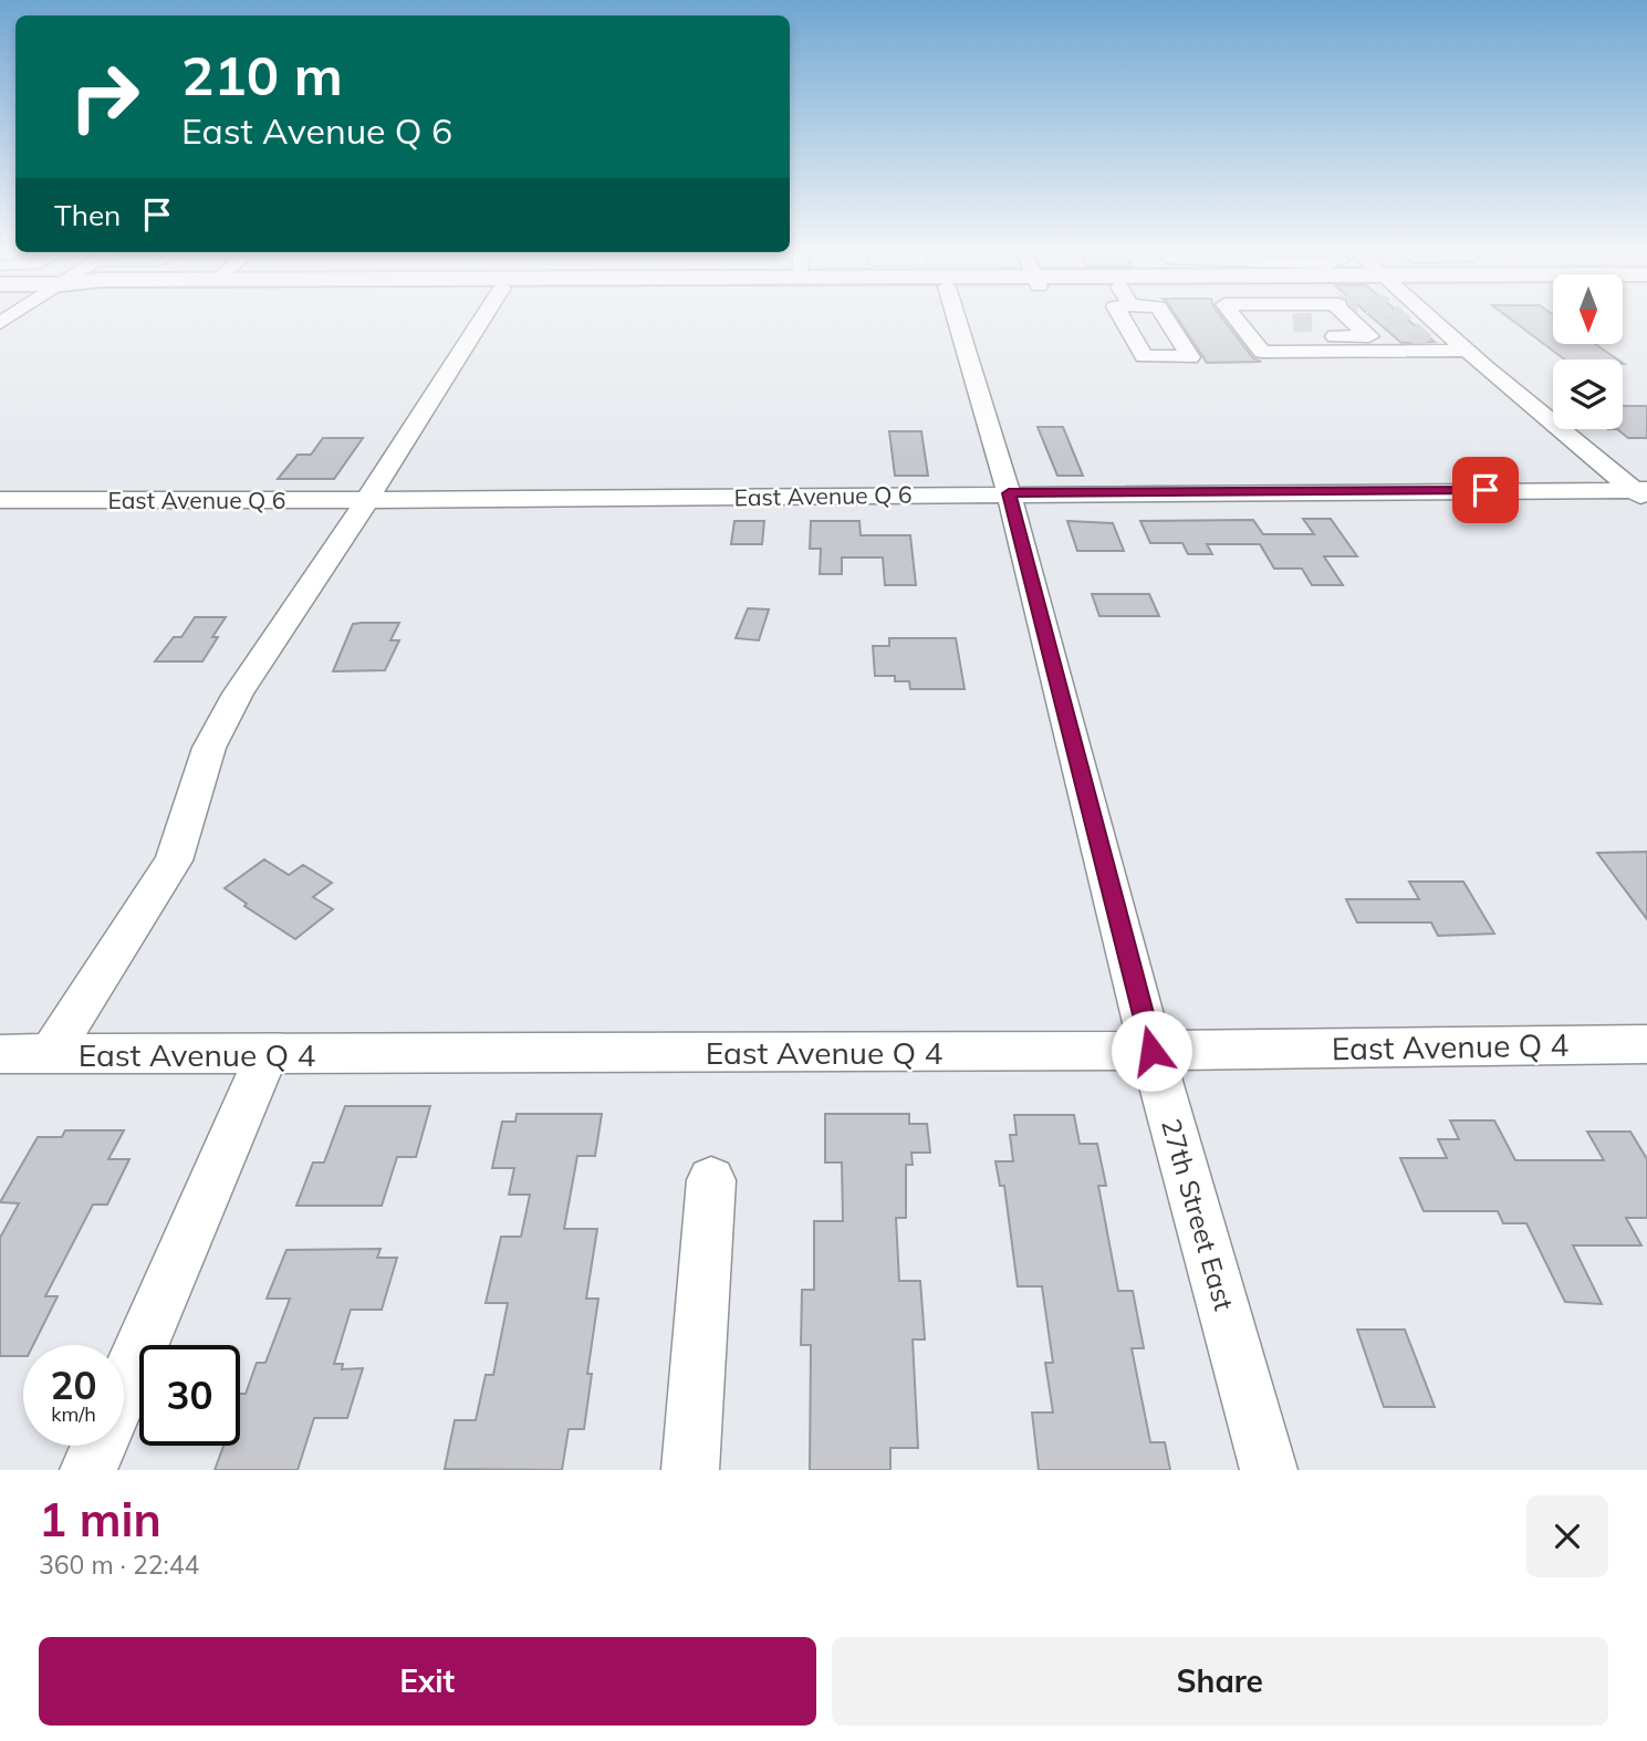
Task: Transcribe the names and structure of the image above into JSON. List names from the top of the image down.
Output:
{
  "streets": {
    "street": ["East Avenue Q 6", "East Avenue Q 4", "27th Street East"]
  },
  "crossings": [
    ["East Avenue Q 6", "27th Street East"],
    ["East Avenue Q 4", "27th Street East"]
  ],
  "north": "bottom",
  "page": {
    "turn": ["210 m", "East Avenue Q 6"],
    "then": "Then",
    "speed": "20 km/h",
    "limit": "30",
    "heading": ["1 min", "360 m · 22:44"],
    "buttons": ["Exit", "Share"]
  }
}
